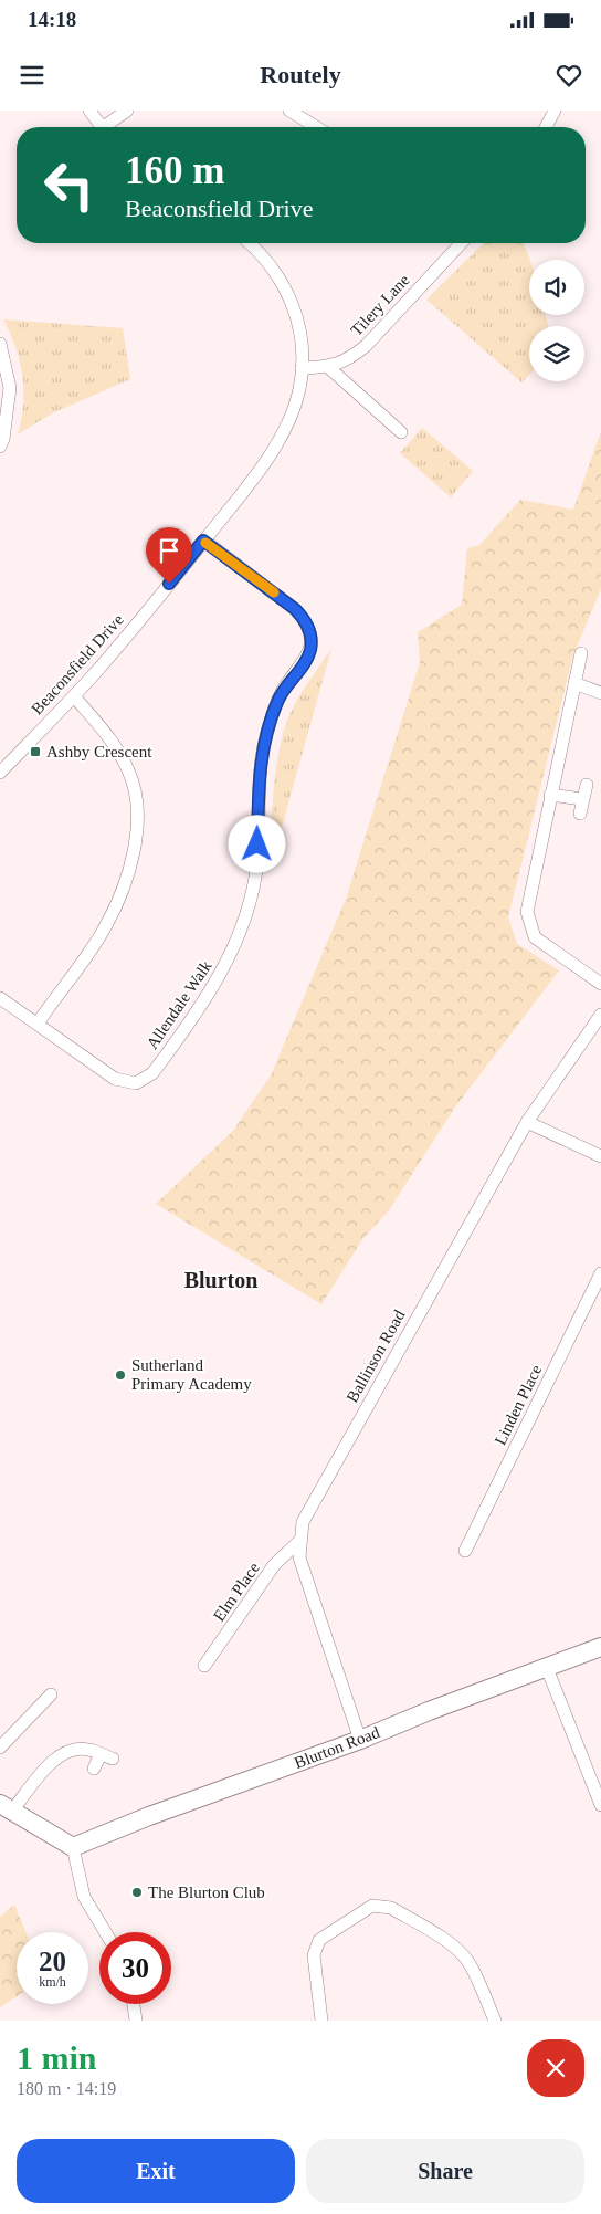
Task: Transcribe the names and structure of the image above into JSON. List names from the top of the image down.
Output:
{
  "streets": {
    "street": [
      "Tilery Lane",
      "Beaconsfield Drive",
      "Allendale Walk",
      "Ballinson Road",
      "Linden Place",
      "Elm Place",
      "Blurton Road"
    ]
  },
  "crossings": [
    ["Tilery Lane", "Beaconsfield Drive"],
    ["Beaconsfield Drive", "Allendale Walk"],
    ["Ballinson Road", "Elm Place"],
    ["Ballinson Road", "Blurton Road"]
  ],
  "districts": ["Blurton"],
  "places": {
    "transit": ["Ashby Crescent"],
    "other": ["Sutherland Primary Academy", "The Blurton Club"]
  },
  "page": {
    "status": "14:18",
    "header": "Routely",
    "turn": ["160 m", "Beaconsfield Drive"],
    "speed": "20 km/h",
    "limit": "30",
    "heading": ["1 min", "180 m · 14:19"],
    "buttons": ["Exit", "Share"]
  }
}
